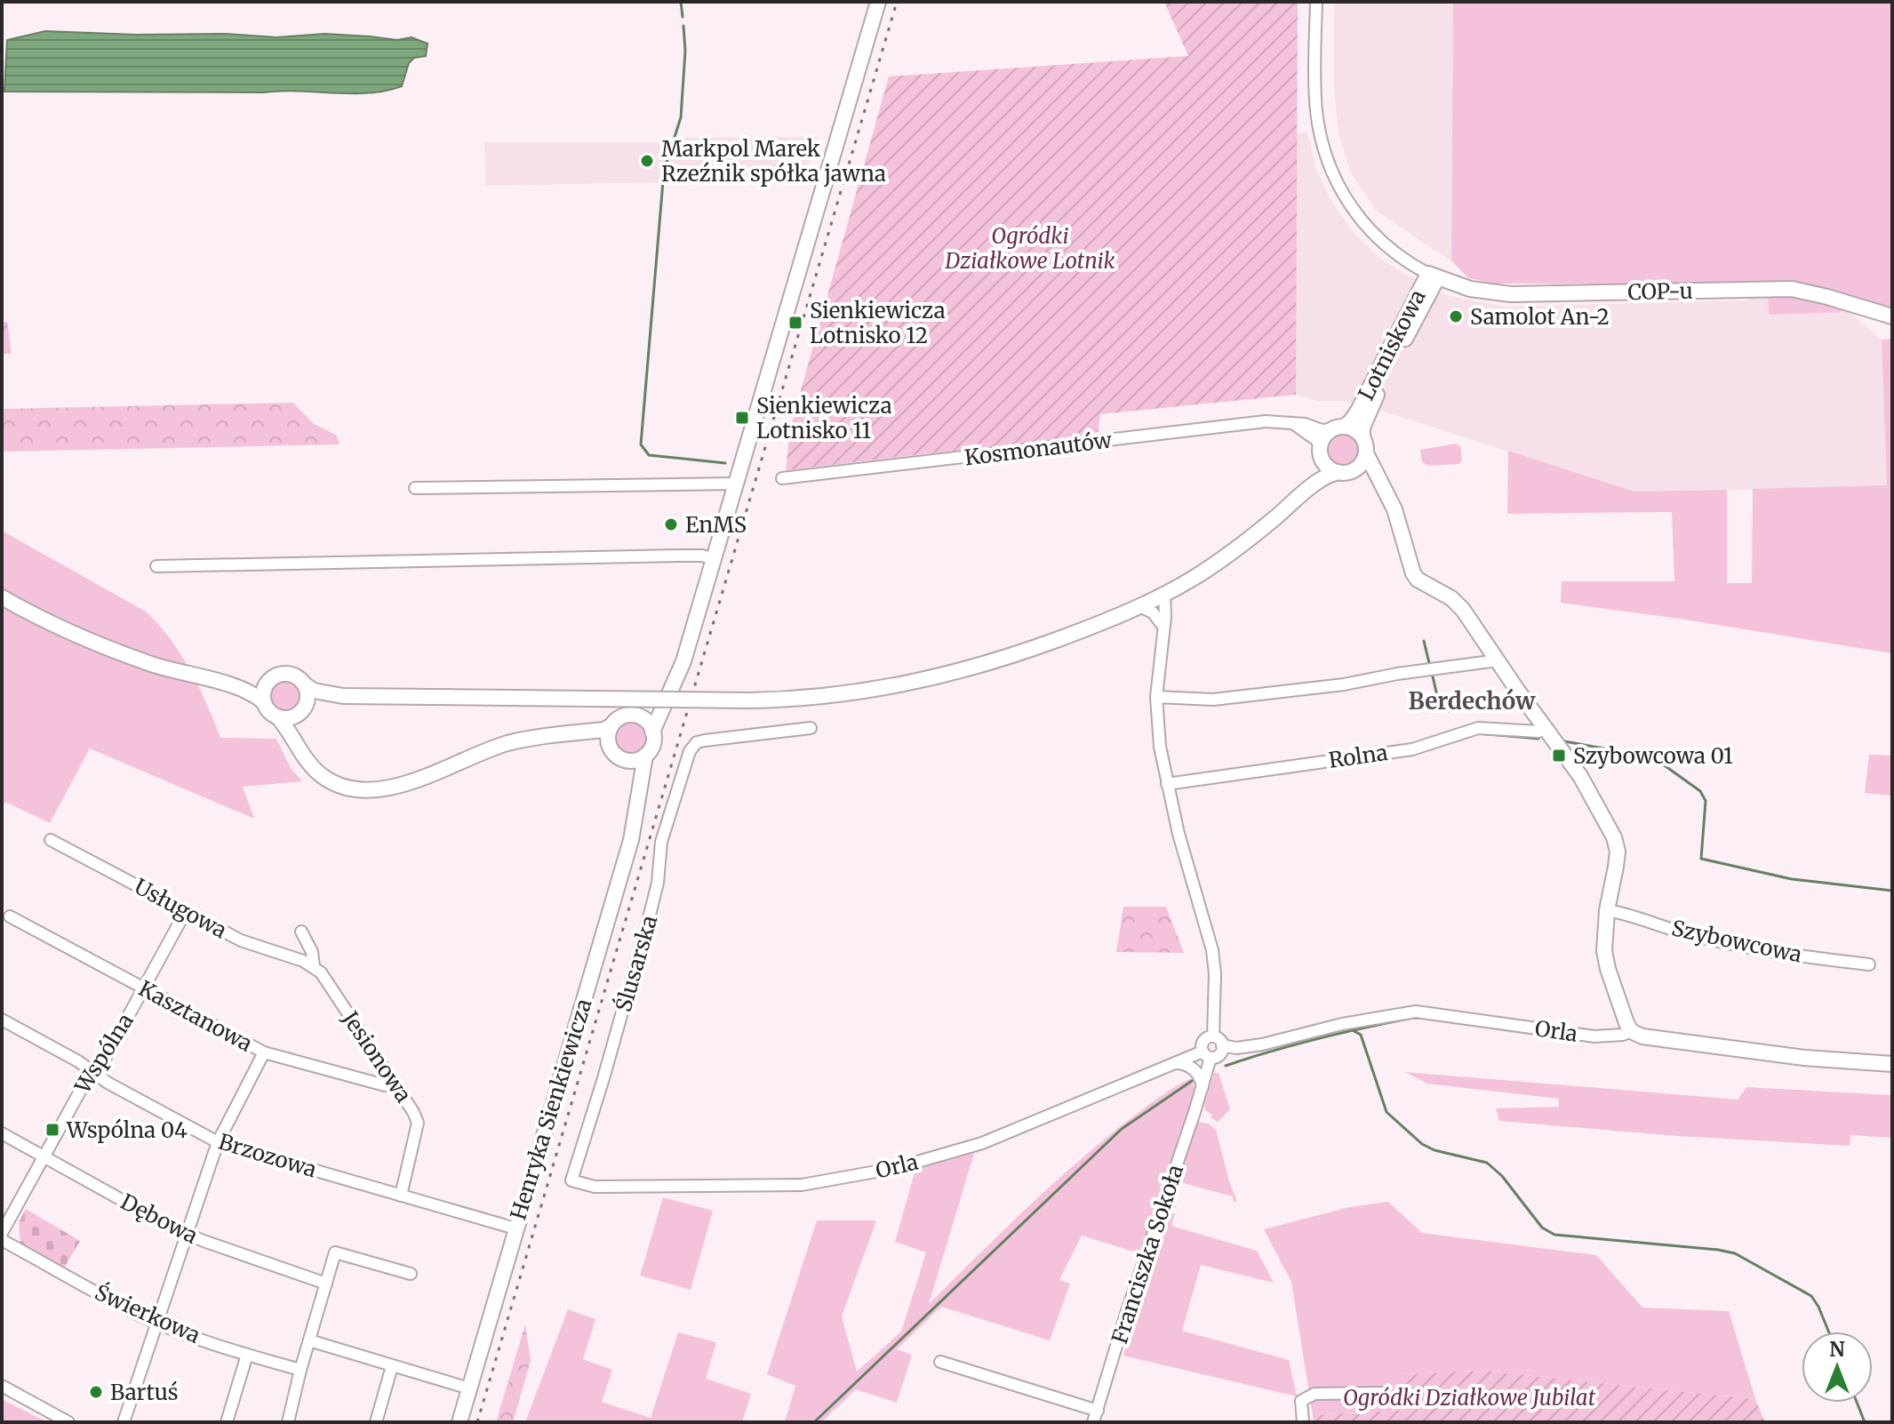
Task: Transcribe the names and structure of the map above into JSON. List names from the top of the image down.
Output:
{
  "streets": {
    "main road": [
      "COP-u",
      "Lotniskowa",
      "Orla",
      "Henryka Sienkiewicza"
    ],
    "street": [
      "Kosmonautów",
      "Rolna",
      "Usługowa",
      "Szybowcowa",
      "Ślusarska",
      "Kasztanowa",
      "Wspólna",
      "Jesionowa",
      "Brzozowa",
      "Dębowa",
      "Franciszka Sokoła",
      "Świerkowa"
    ]
  },
  "crossings": [
    ["COP-u", "Lotniskowa"],
    ["Lotniskowa", "Kosmonautów"],
    ["Usługowa", "Wspólna"],
    ["Usługowa", "Jesionowa"],
    ["Ślusarska", "Orla"],
    ["Kasztanowa", "Wspólna"],
    ["Kasztanowa", "Jesionowa"],
    ["Orla", "Franciszka Sokoła"],
    ["Wspólna", "Brzozowa"],
    ["Wspólna", "Dębowa"],
    ["Jesionowa", "Brzozowa"],
    ["Henryka Sienkiewicza", "Brzozowa"]
  ],
  "districts": ["Berdechów"],
  "parks": ["Ogródki Działkowe Lotnik", "Ogródki Działkowe Jubilat"],
  "places": {
    "other": [
      "Markpol Marek Rzeźnik spółka jawna",
      "Samolot An-2",
      "EnMS",
      "Bartuś"
    ],
    "transit": [
      "Sienkiewicza Lotnisko 12",
      "Sienkiewicza Lotnisko 11",
      "Szybowcowa 01",
      "Wspólna 04"
    ]
  },
  "north": "top"
}
